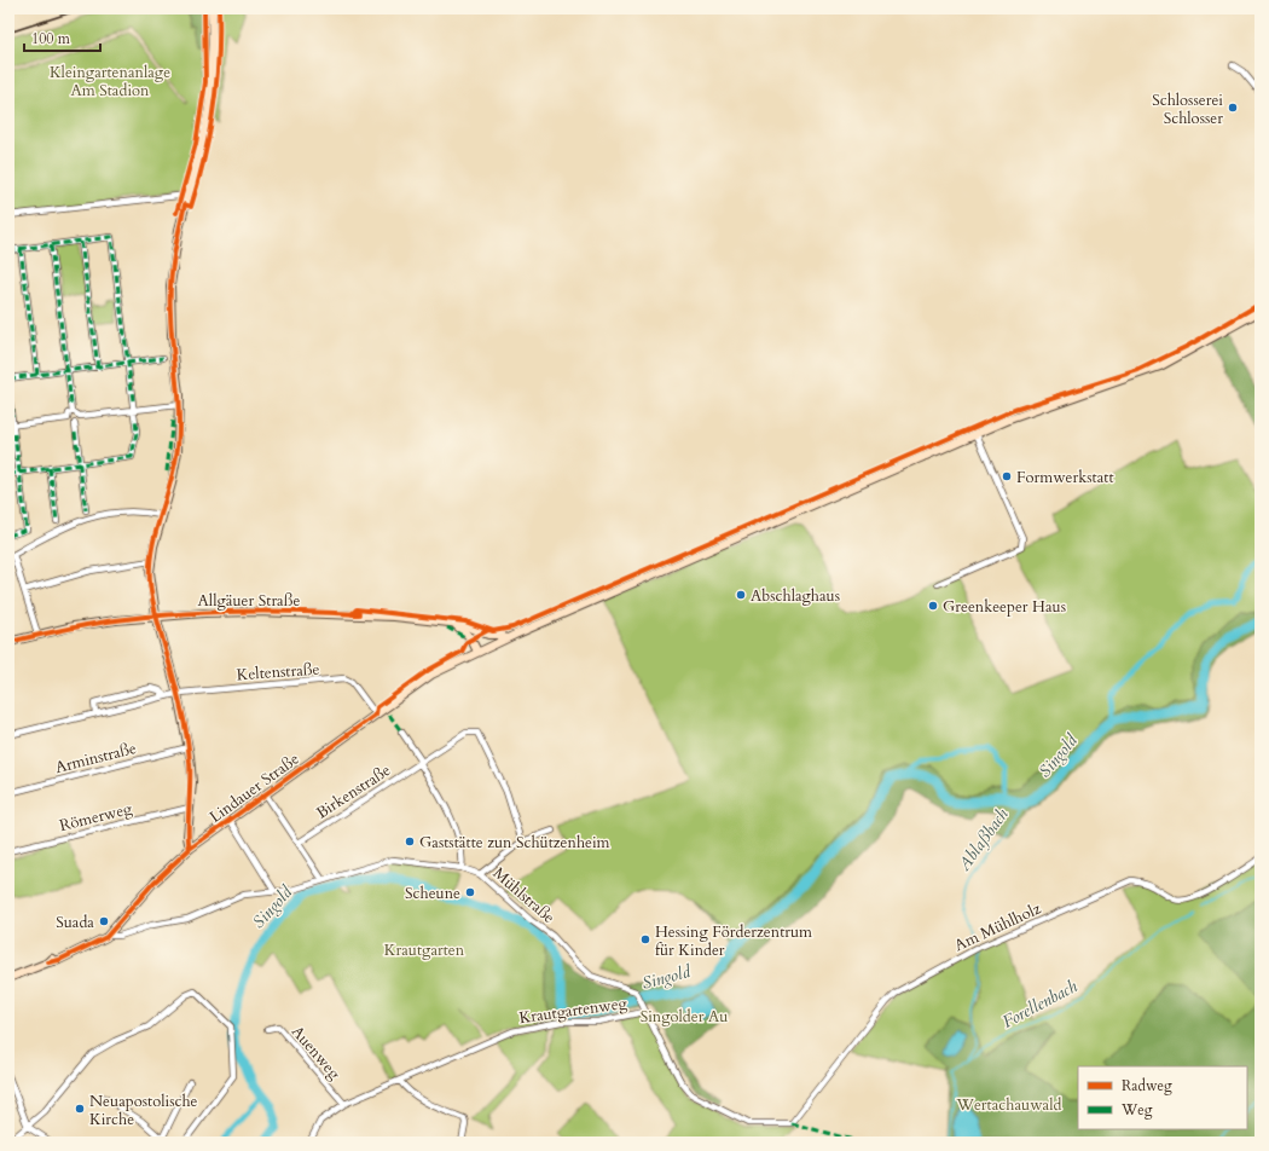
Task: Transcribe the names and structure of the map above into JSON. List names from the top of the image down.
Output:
{
  "streets": {
    "main road": ["Allgäuer Straße", "Lindauer Straße"],
    "street": [
      "Keltenstraße",
      "Arminstraße",
      "Birkenstraße",
      "Römerweg",
      "Mühlstraße",
      "Am Mühlholz",
      "Krautgartenweg",
      "Auenweg"
    ]
  },
  "crossings": [
    ["Allgäuer Straße", "Lindauer Straße"],
    ["Keltenstraße", "Lindauer Straße"],
    ["Lindauer Straße", "Mühlstraße"],
    ["Mühlstraße", "Am Mühlholz"],
    ["Mühlstraße", "Krautgartenweg"],
    ["Krautgartenweg", "Auenweg"]
  ],
  "water": ["Singold", "Ablaßbach", "Forellenbach"],
  "parks": [
    "Kleingartenanlage Am Stadion",
    "Krautgarten",
    "Singolder Au",
    "Wertachauwald"
  ],
  "places": [
    "Schlosserei Schlosser",
    "Formwerkstatt",
    "Abschlaghaus",
    "Greenkeeper Haus",
    "Gaststätte zun Schützenheim",
    "Scheune",
    "Suada",
    "Hessing Förderzentrum für Kinder",
    "Neuapostolische Kirche"
  ],
  "legend": ["Radweg", "Weg"],
  "scale_bar": "100 m"
}
